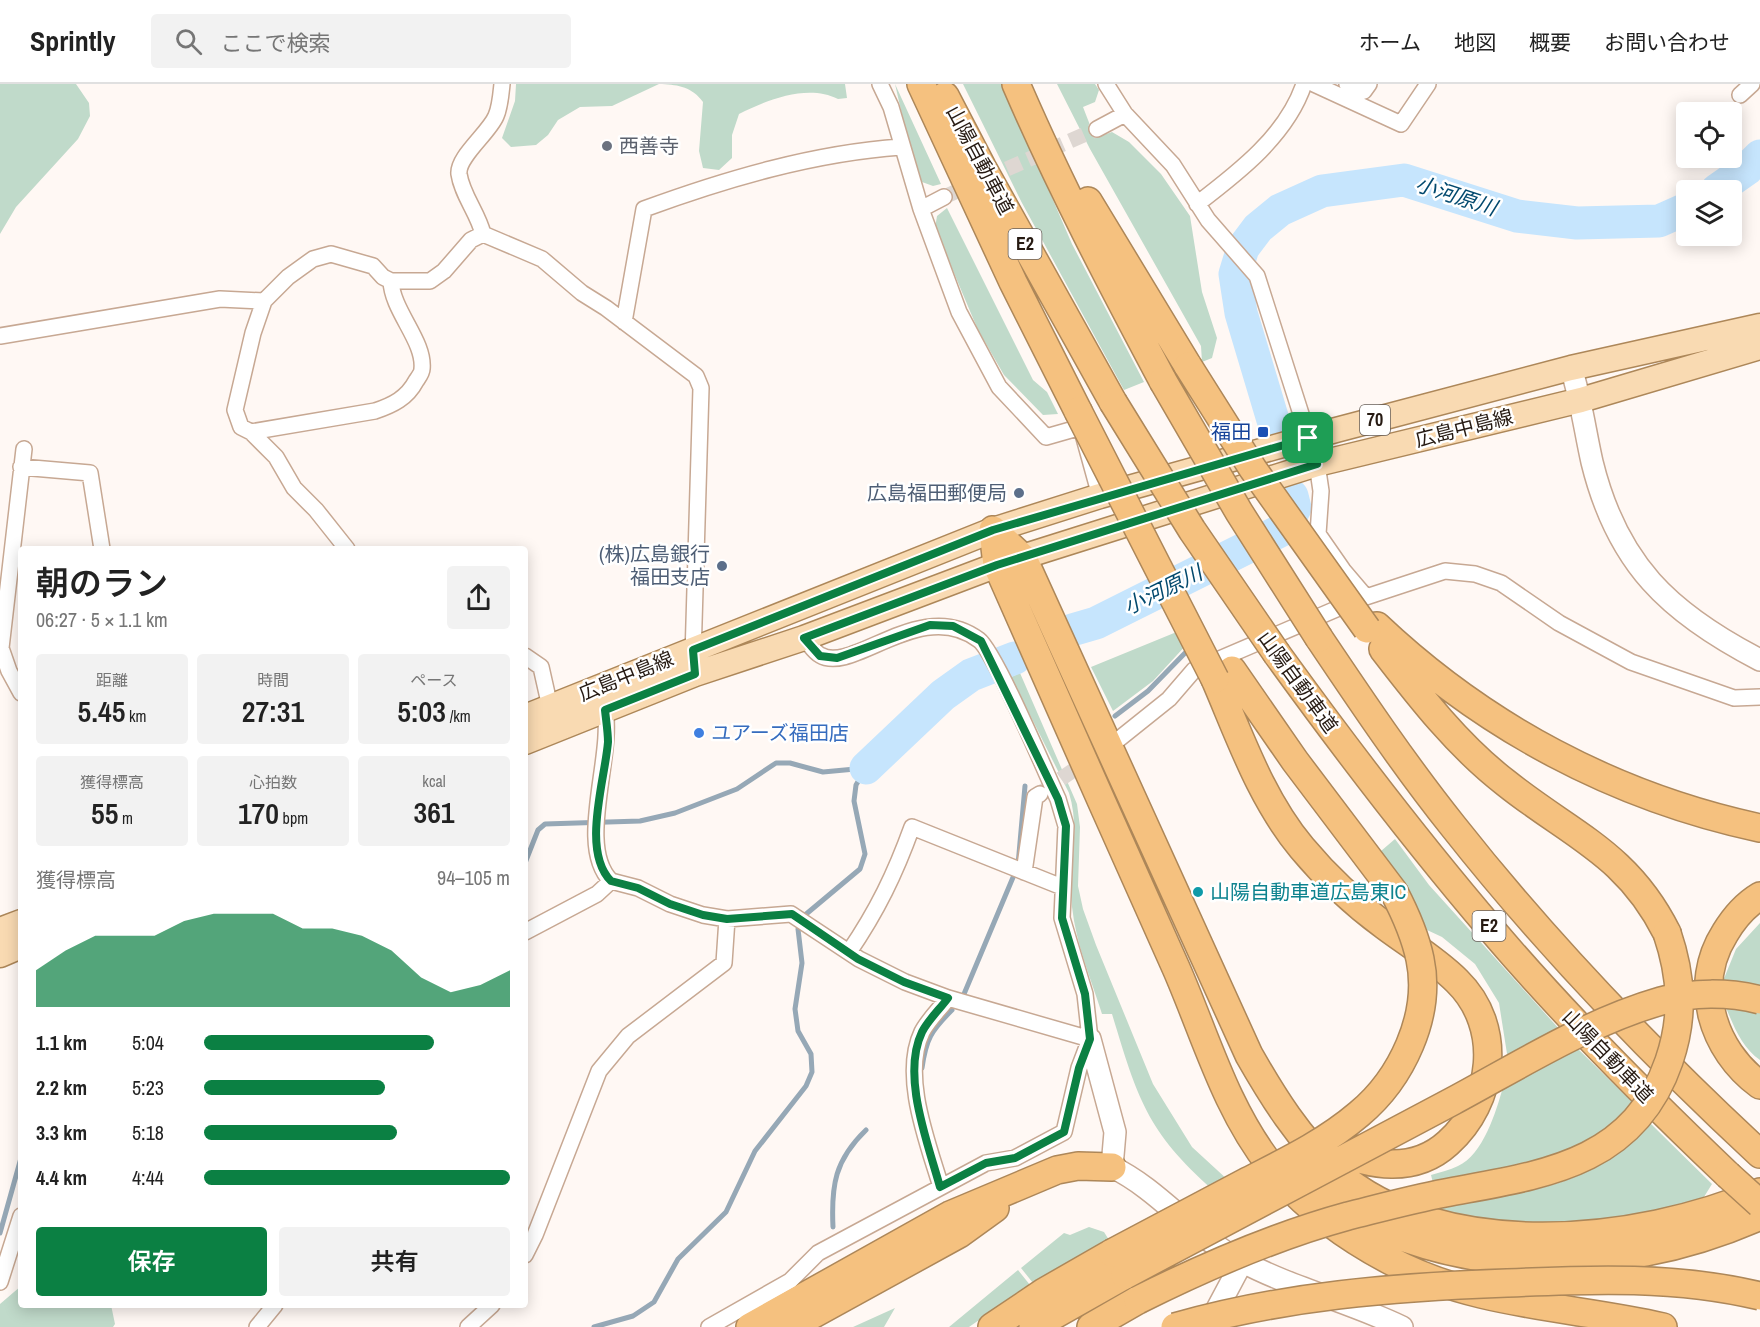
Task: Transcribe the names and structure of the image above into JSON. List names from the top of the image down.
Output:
{
  "streets": {
    "highway": ["山陽自動車道", "E2"],
    "main road": ["70", "広島中島線"]
  },
  "water": ["小河原川"],
  "places": {
    "other": [
      "西善寺",
      "広島福田郵便局",
      "(株)広島銀行 福田支店",
      "ユアーズ福田店",
      "山陽自動車道広島東IC"
    ],
    "transit": ["福田"]
  },
  "page": {
    "header": "Sprintly",
    "search": "ここで検索",
    "nav": [
      "ホーム",
      "地図",
      "概要",
      "お問い合わせ"
    ],
    "heading": ["朝のラン", "06:27 · 5 × 1.1 km"],
    "stats": [
      ["距離", "5.45 km"],
      ["時間", "27:31"],
      ["ペース", "5:03 /km"],
      ["獲得標高", "55 m"],
      ["心拍数", "170 bpm"],
      ["kcal", "361"]
    ],
    "chart": ["獲得標高", "94–105 m"],
    "list": [
      {
        "name": "1.1 km",
        "note": "5:04"
      },
      {
        "name": "2.2 km",
        "note": "5:23"
      },
      {
        "name": "3.3 km",
        "note": "5:18"
      },
      {
        "name": "4.4 km",
        "note": "4:44"
      }
    ],
    "buttons": ["保存", "共有"]
  }
}
